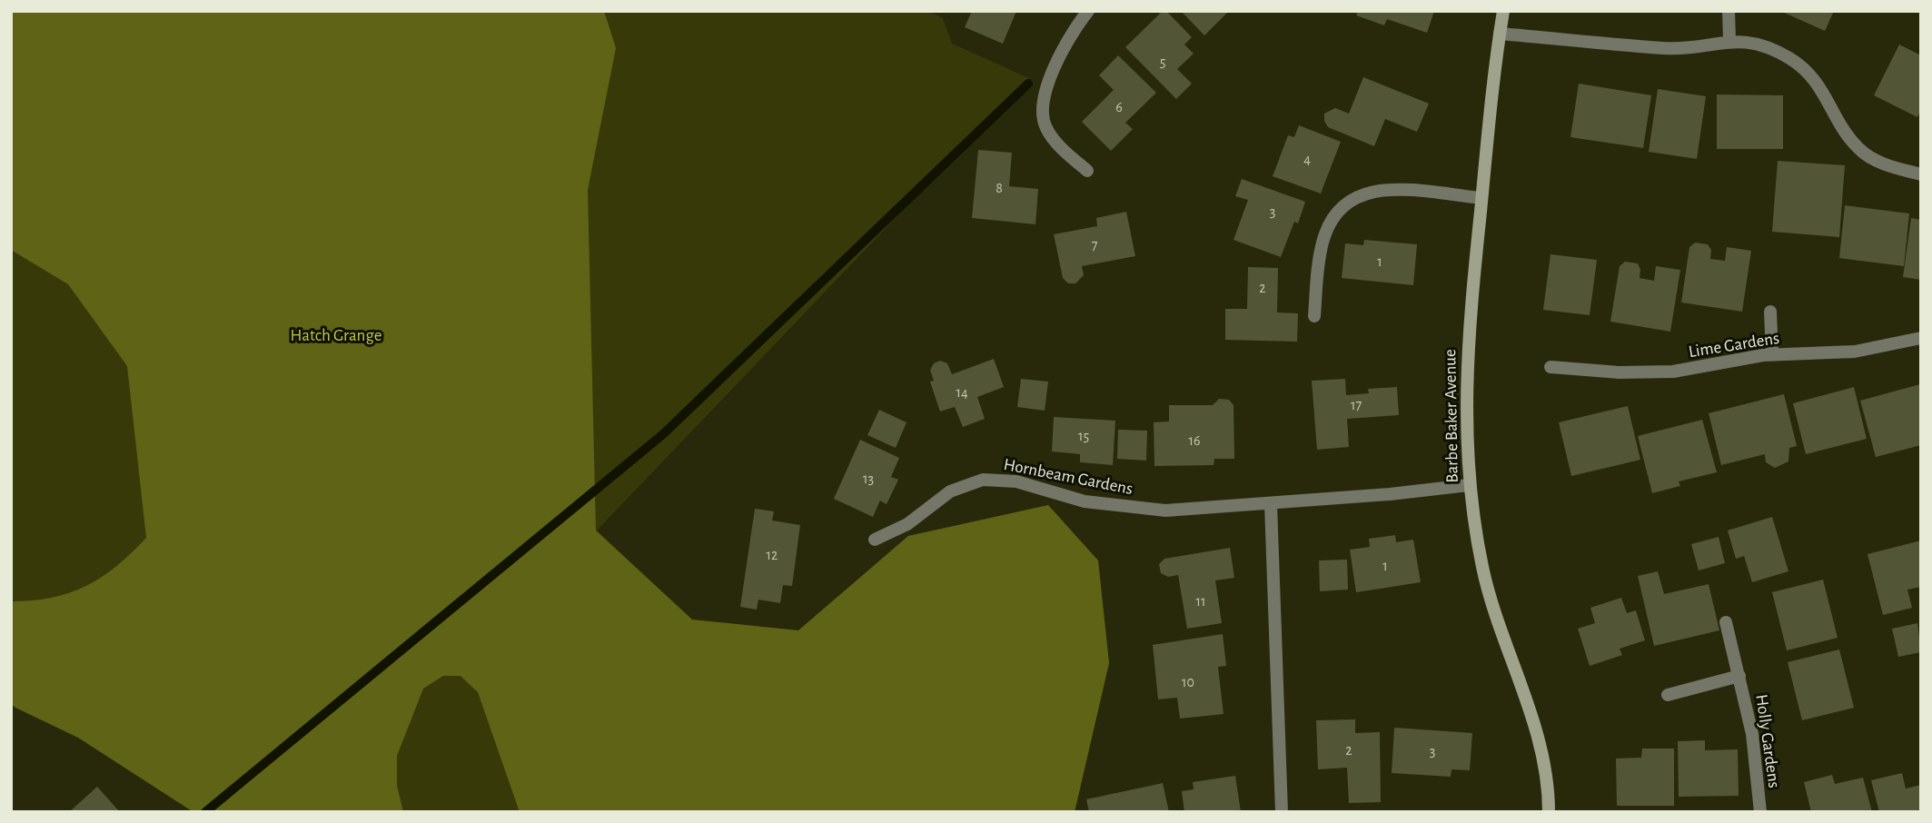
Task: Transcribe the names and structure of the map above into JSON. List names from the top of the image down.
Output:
{
  "streets": {
    "street": [
      "Lime Gardens",
      "Barbe Baker Avenue",
      "Hornbeam Gardens",
      "Holly Gardens"
    ]
  },
  "crossings": [
    ["Barbe Baker Avenue", "Hornbeam Gardens"]
  ],
  "parks": ["Hatch Grange"],
  "house_numbers": [
    "5",
    "6",
    "4",
    "8",
    "3",
    "7",
    "1",
    "2",
    "14",
    "17",
    "15",
    "16",
    "13",
    "12",
    "1",
    "11",
    "10",
    "2",
    "3"
  ]
}
